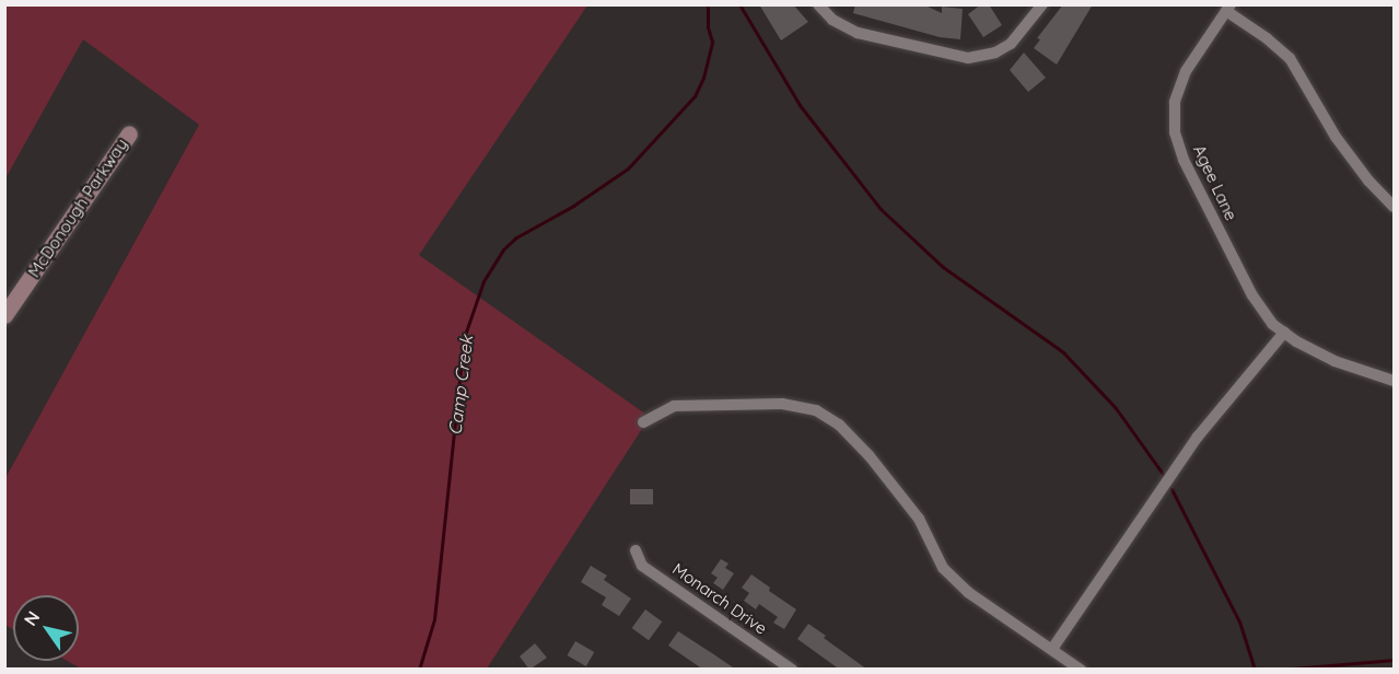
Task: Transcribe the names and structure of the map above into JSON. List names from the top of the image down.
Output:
{
  "streets": {
    "street": ["Agee Lane", "McDonough Parkway", "Monarch Drive"]
  },
  "water": ["Camp Creek"],
  "north": "top left"
}
